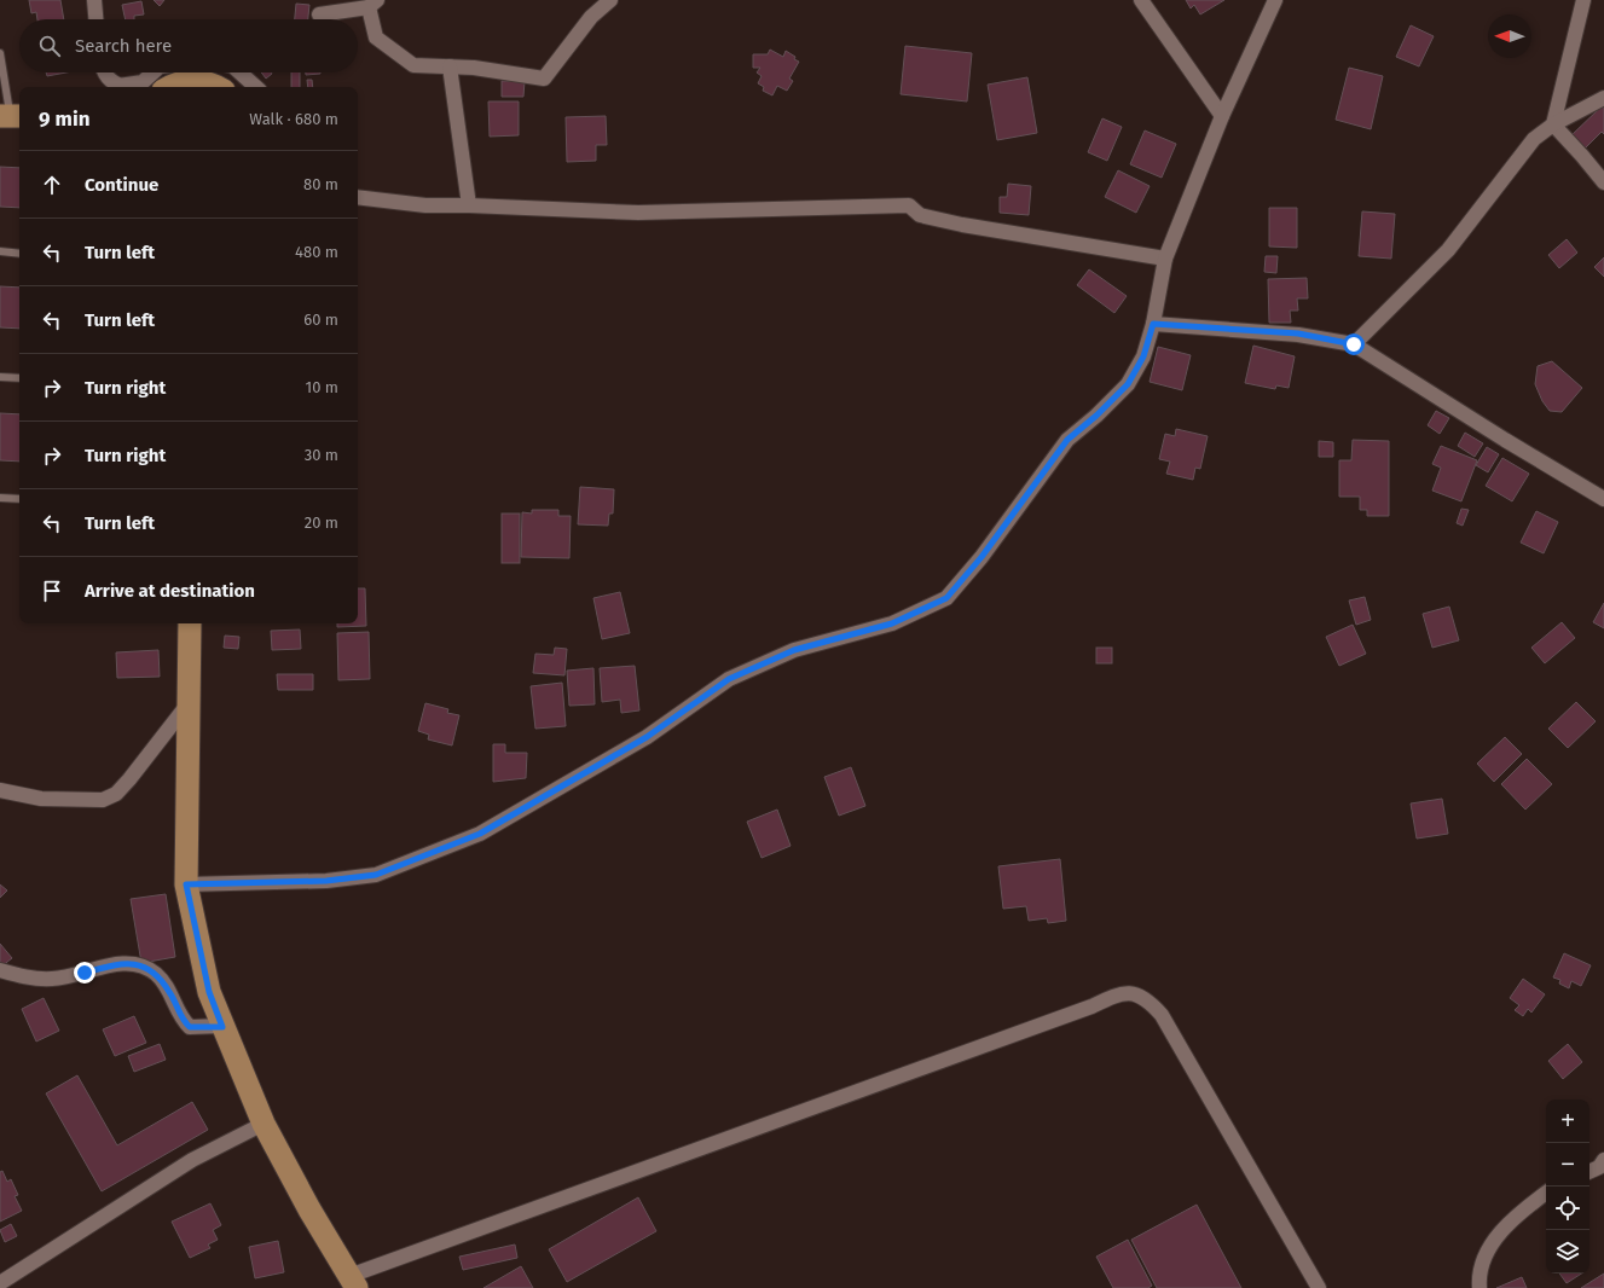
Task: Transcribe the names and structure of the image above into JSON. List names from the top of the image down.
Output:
{
  "north": "left",
  "page": {
    "search": "Search here",
    "heading": ["9 min", "Walk · 680 m"],
    "list": [
      ["Continue", "80 m"],
      ["Turn left", "480 m"],
      ["Turn left", "60 m"],
      ["Turn right", "10 m"],
      ["Turn right", "30 m"],
      ["Turn left", "20 m"],
      "Arrive at destination"
    ],
    "map_buttons": ["+", "−"]
  }
}
